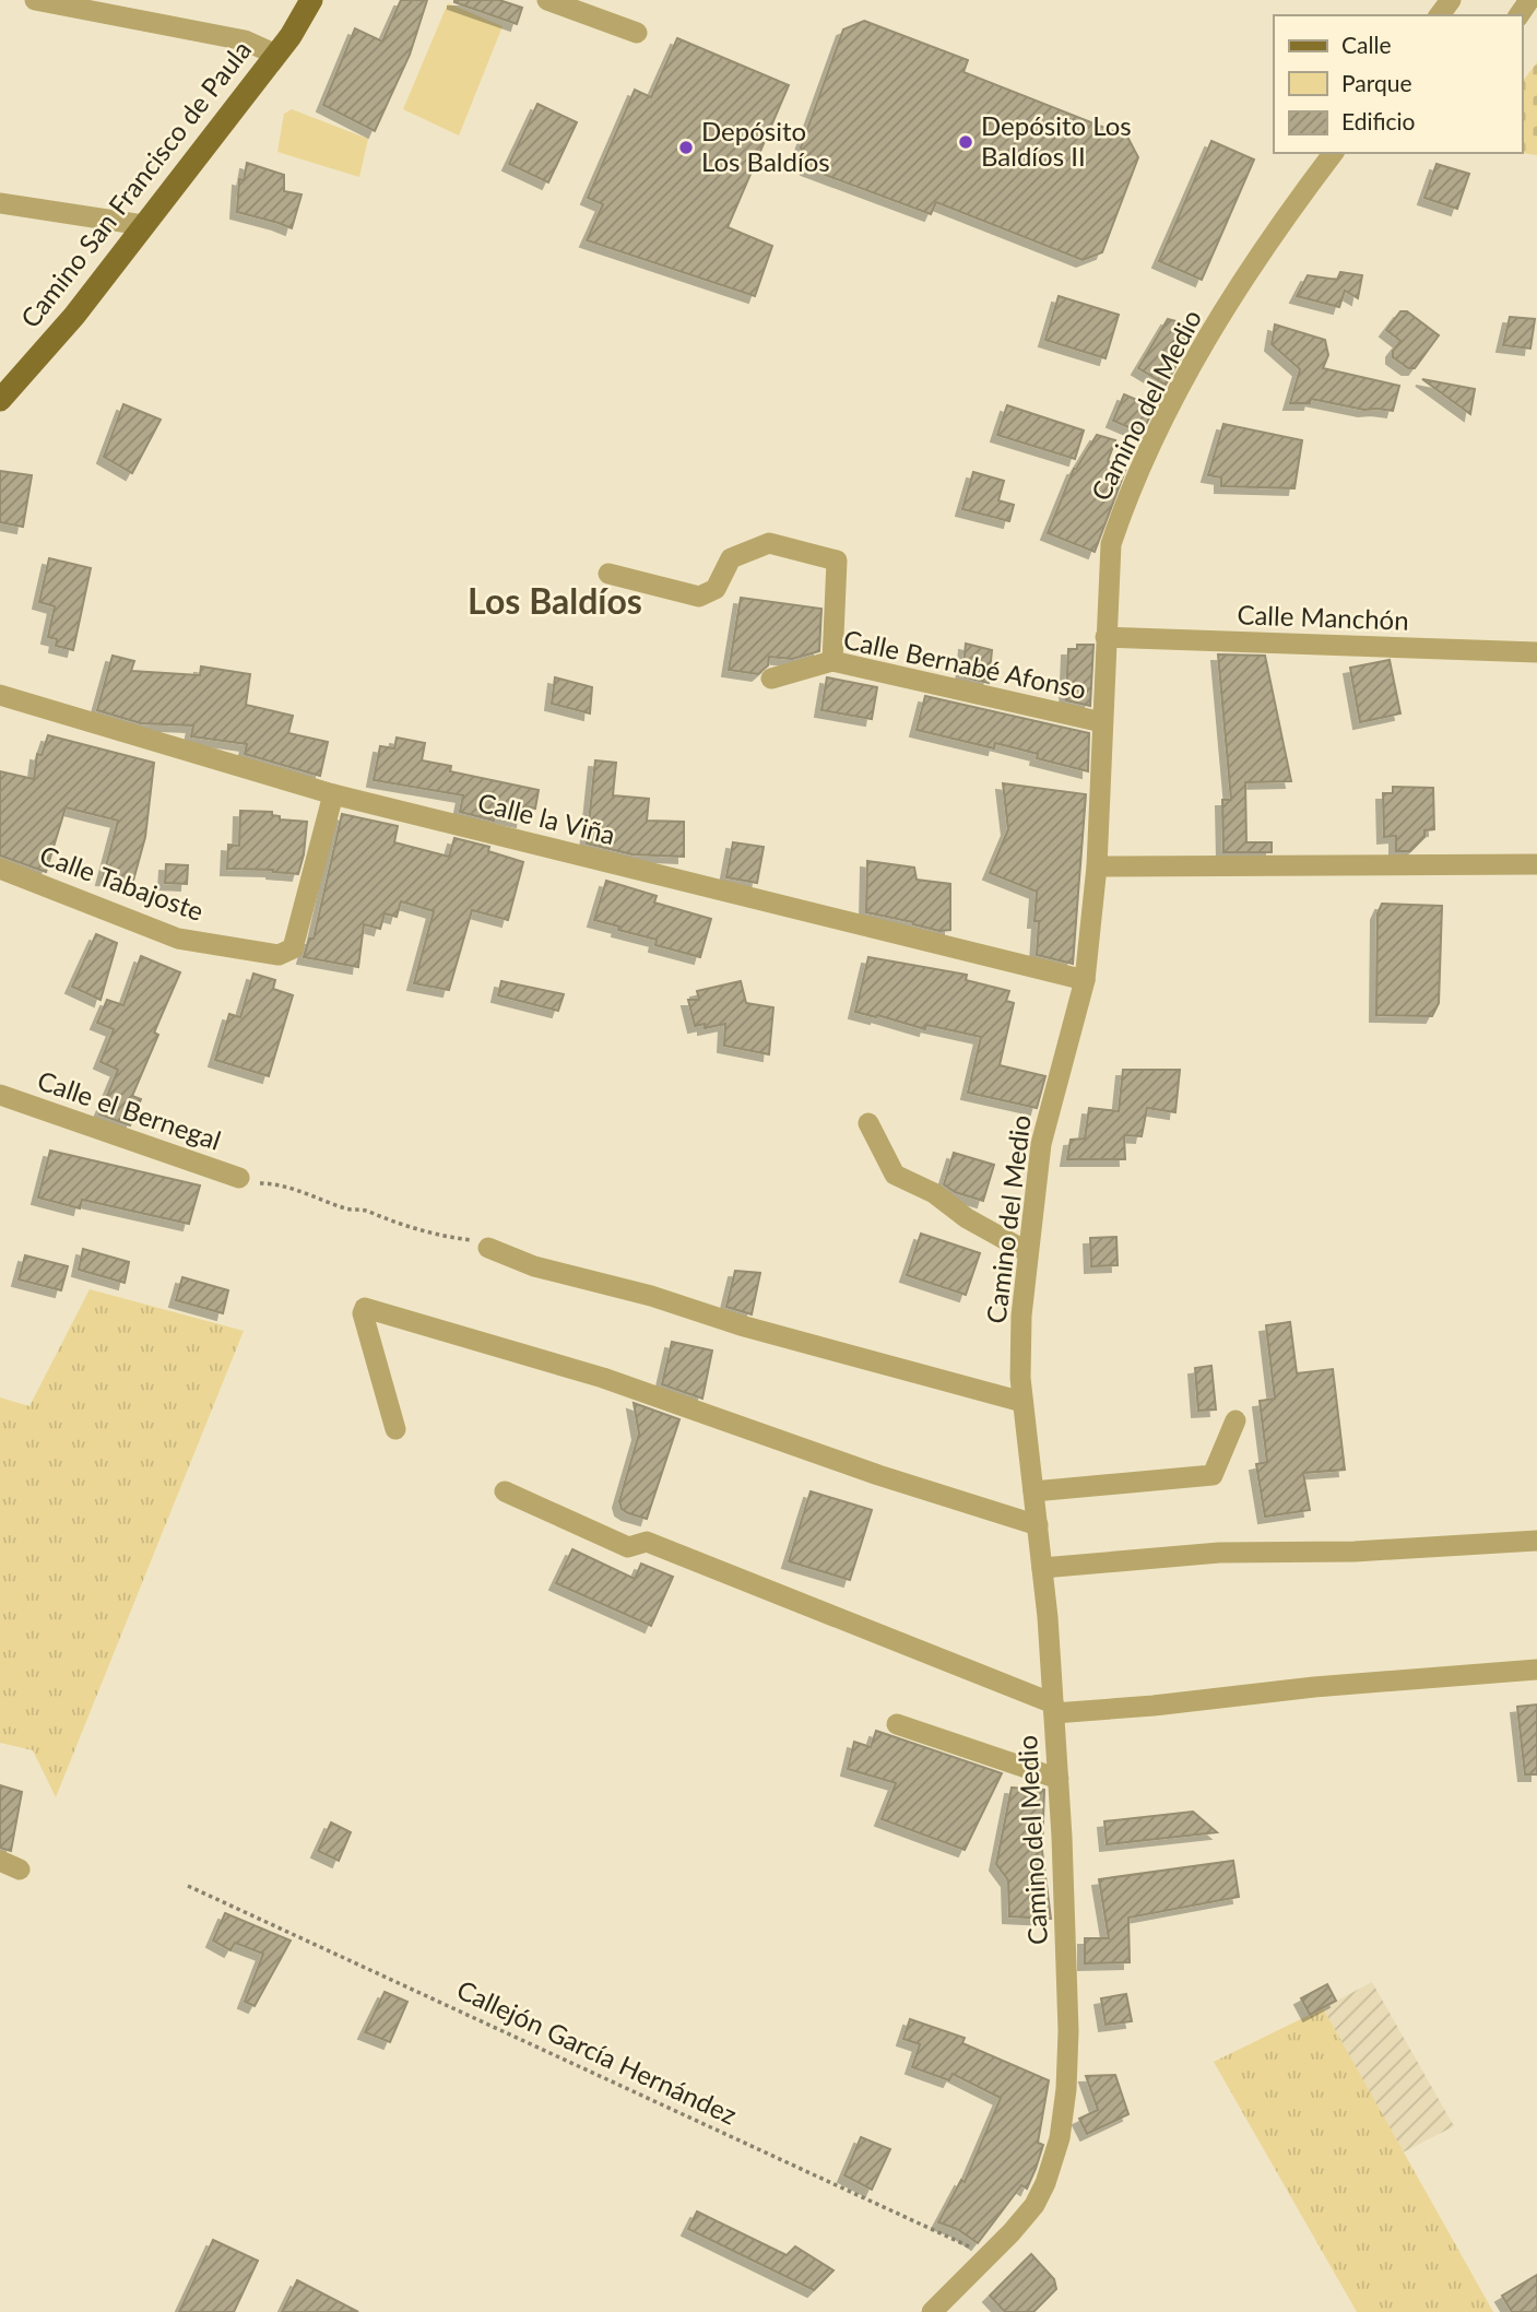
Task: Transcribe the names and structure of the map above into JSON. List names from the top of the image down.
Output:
{
  "streets": {
    "main road": ["Camino San Francisco de Paula"],
    "street": [
      "Camino del Medio",
      "Calle Manchón",
      "Calle Bernabé Afonso",
      "Calle la Viña",
      "Calle Tabajoste",
      "Calle el Bernegal"
    ],
    "path": ["Callejón García Hernández"]
  },
  "crossings": [
    ["Camino del Medio", "Calle Manchón"],
    ["Camino del Medio", "Calle Bernabé Afonso"],
    ["Camino del Medio", "Calle la Viña"],
    ["Camino del Medio", "Callejón García Hernández"],
    ["Calle la Viña", "Calle Tabajoste"]
  ],
  "districts": ["Los Baldíos"],
  "places": ["Depósito Los Baldíos II", "Depósito Los Baldíos"],
  "legend": ["Calle", "Parque", "Edificio"]
}
